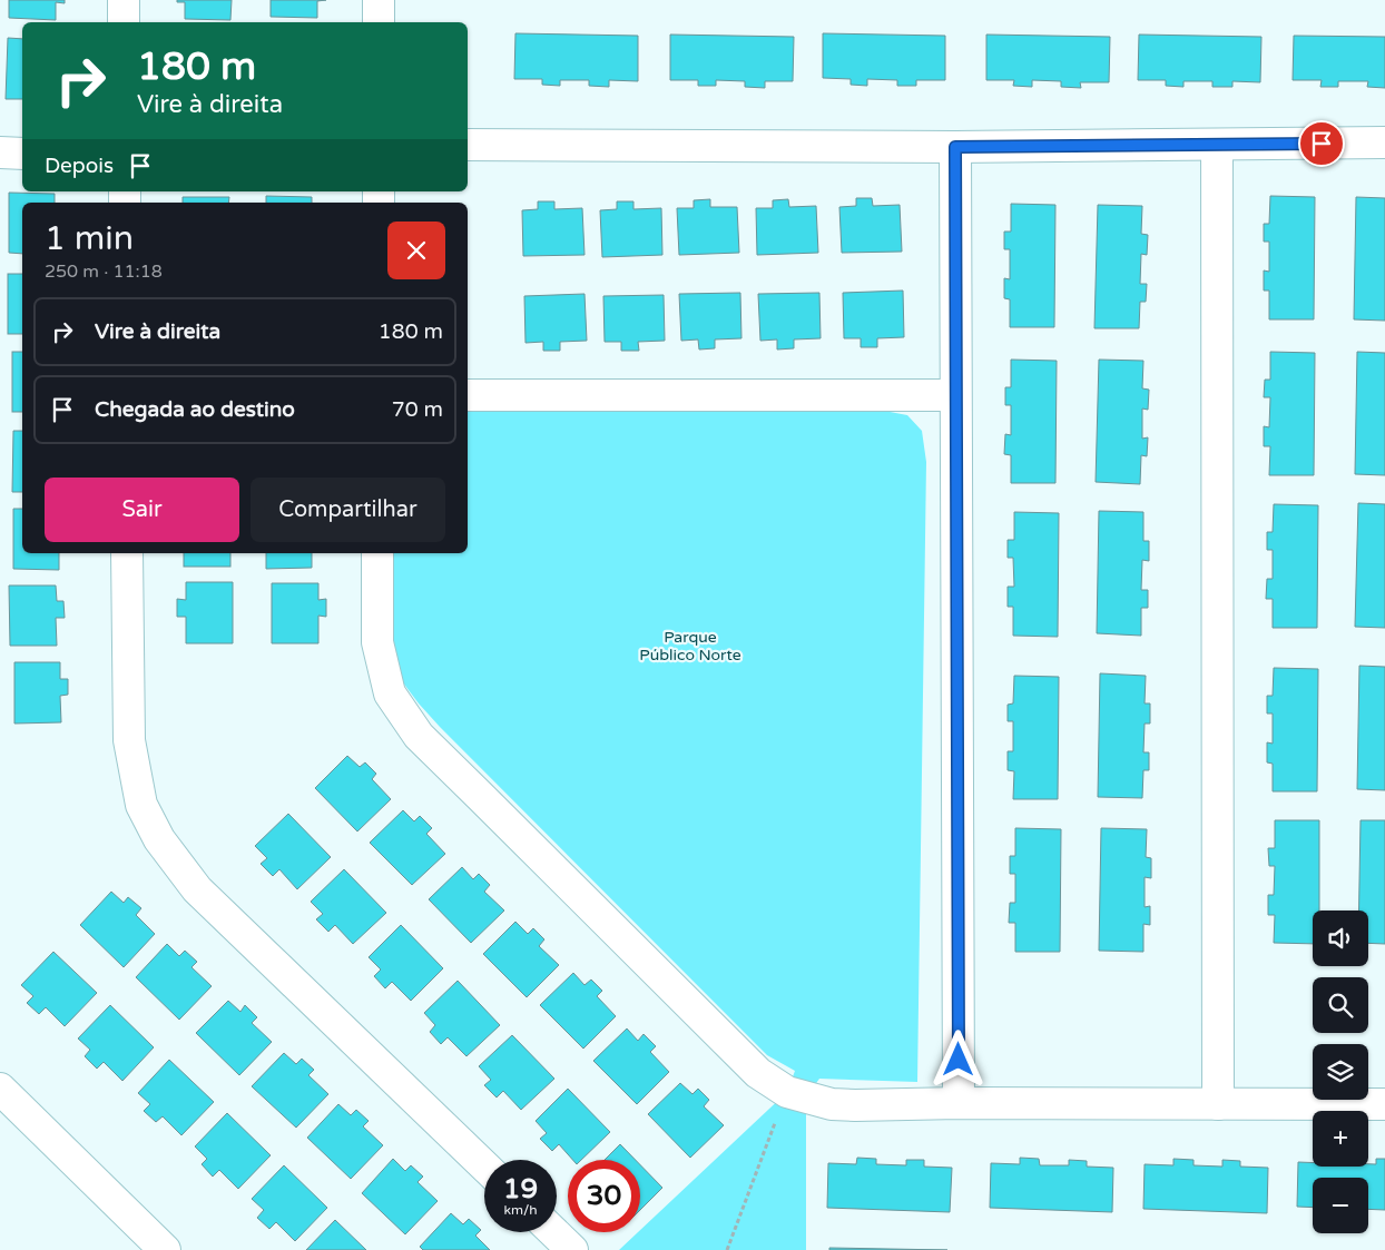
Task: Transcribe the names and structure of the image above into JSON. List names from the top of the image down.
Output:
{
  "parks": ["Parque Público Norte"],
  "page": {
    "turn": ["180 m", "Vire à direita"],
    "then": "Depois",
    "heading": ["1 min", "250 m · 11:18"],
    "list": [
      {
        "name": "Vire à direita",
        "value": "180 m"
      },
      {
        "name": "Chegada ao destino",
        "value": "70 m"
      }
    ],
    "buttons": ["Sair", "Compartilhar"],
    "map_buttons": ["+", "−"],
    "speed": "19 km/h",
    "limit": "30"
  }
}
